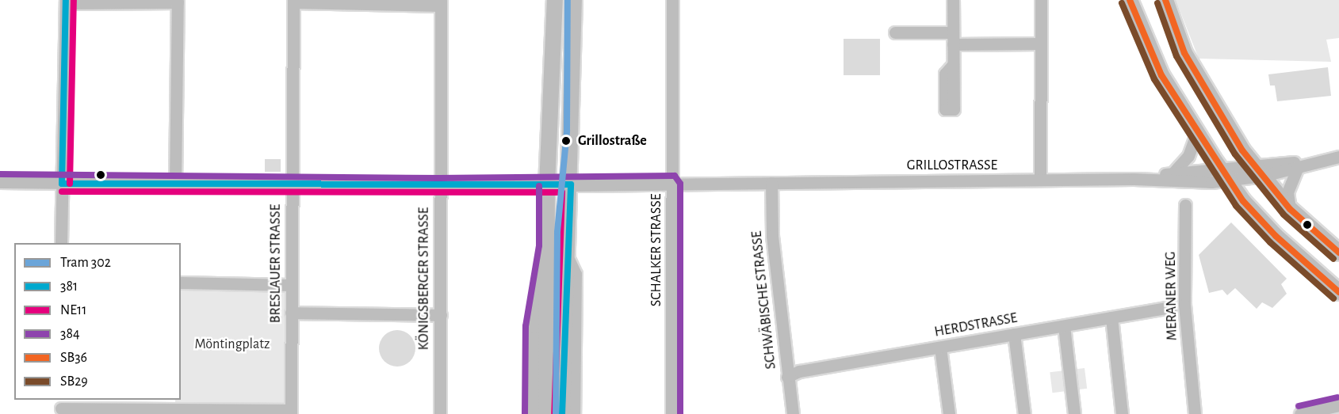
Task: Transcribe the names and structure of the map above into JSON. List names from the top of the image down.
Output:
{
  "streets": {
    "street": [
      "GRILLOSTRASSE",
      "SCHALKER STRASSE",
      "BRESLAUER STRASSE",
      "KÖNIGSBERGER STRASSE",
      "MERANER WEG",
      "SCHWÄBISCHE STRASSE",
      "HERDSTRASSE"
    ]
  },
  "crossings": [
    ["GRILLOSTRASSE", "SCHALKER STRASSE"],
    ["GRILLOSTRASSE", "BRESLAUER STRASSE"],
    ["GRILLOSTRASSE", "KÖNIGSBERGER STRASSE"],
    ["GRILLOSTRASSE", "SCHWÄBISCHE STRASSE"],
    ["SCHWÄBISCHE STRASSE", "HERDSTRASSE"]
  ],
  "parks": ["Möntingplatz"],
  "places": ["Grillostraße"],
  "lines": [
    "tram line 302",
    "transit line 381",
    "transit line NE11",
    "transit line SB36",
    "transit line SB29",
    "transit line 384"
  ],
  "legend": [
    "Tram 302",
    "381",
    "NE11",
    "384",
    "SB36",
    "SB29"
  ]
}
